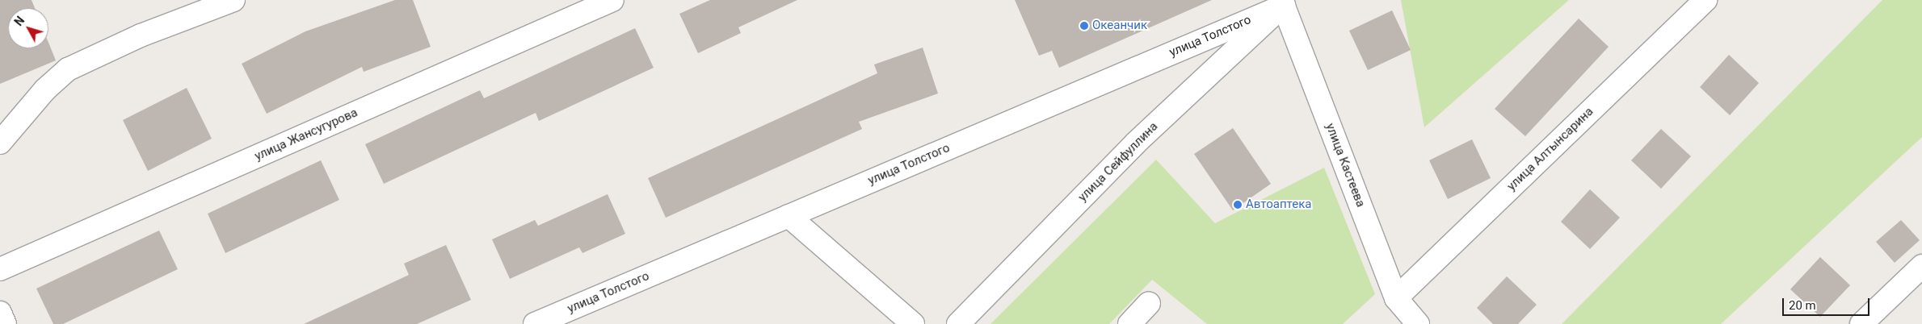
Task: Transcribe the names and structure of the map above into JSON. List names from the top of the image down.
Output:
{
  "streets": {
    "street": [
      "улица Толстого",
      "улица Жансугурова",
      "улица Алтынсарина",
      "улица Сейфуллина",
      "улица Кастеева"
    ]
  },
  "crossings": [
    ["улица Толстого", "улица Сейфуллина"],
    ["улица Толстого", "улица Кастеева"],
    ["улица Алтынсарина", "улица Кастеева"],
    ["улица Сейфуллина", "улица Кастеева"]
  ],
  "places": ["Океанчик", "Автоаптека"],
  "scale_bar": "20 m",
  "north": "top left"
}
